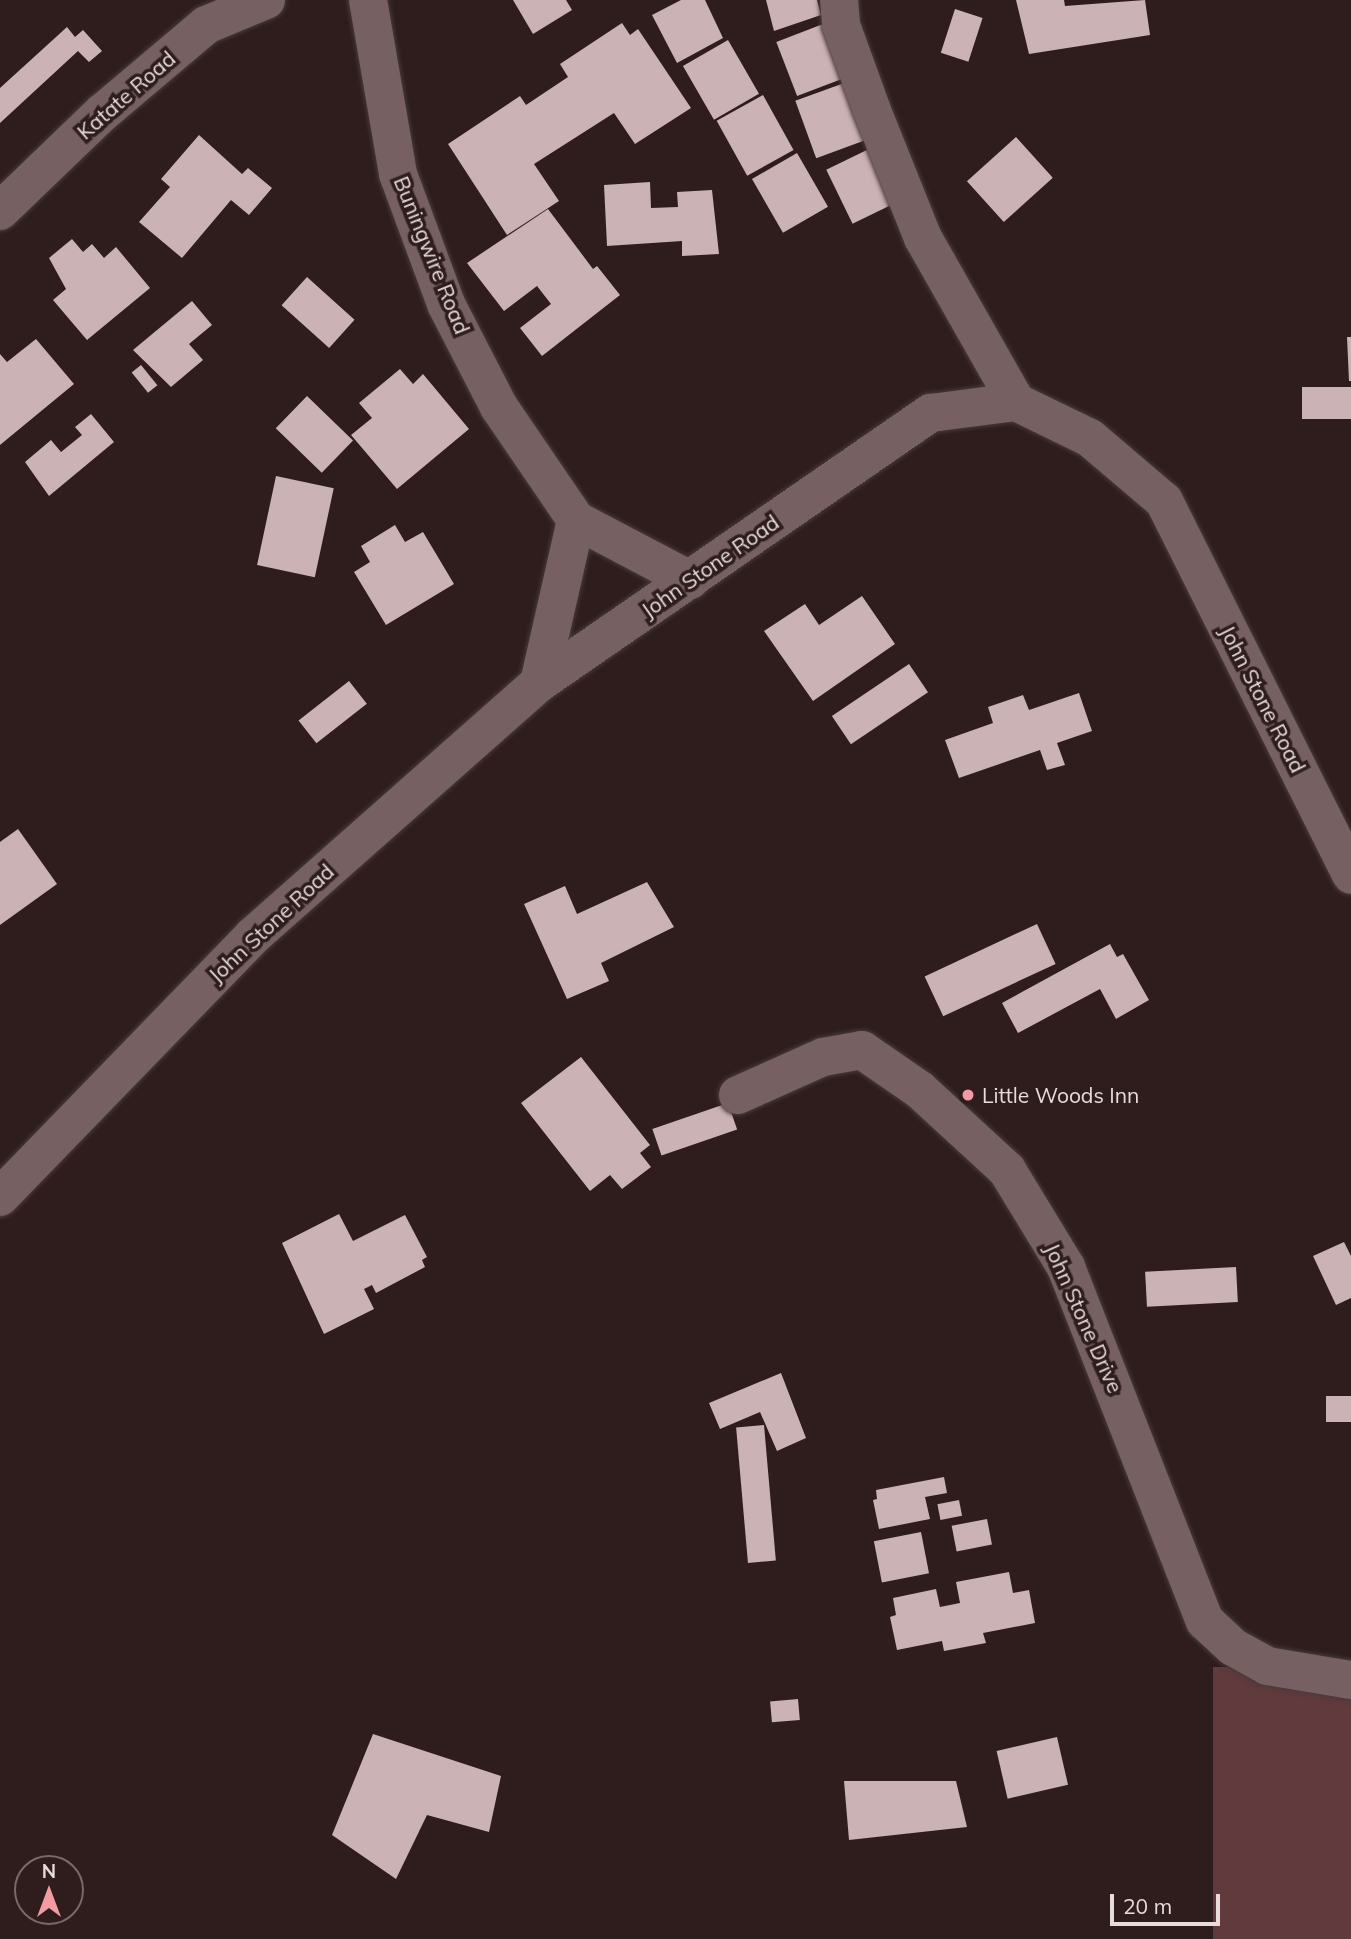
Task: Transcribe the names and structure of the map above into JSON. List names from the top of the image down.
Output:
{
  "streets": {
    "street": [
      "Katate Road",
      "Buningwire Road",
      "John Stone Road",
      "John Stone Drive"
    ]
  },
  "crossings": [
    ["Buningwire Road", "John Stone Road"]
  ],
  "places": ["Little Woods Inn"],
  "scale_bar": "20 m",
  "north": "top"
}
